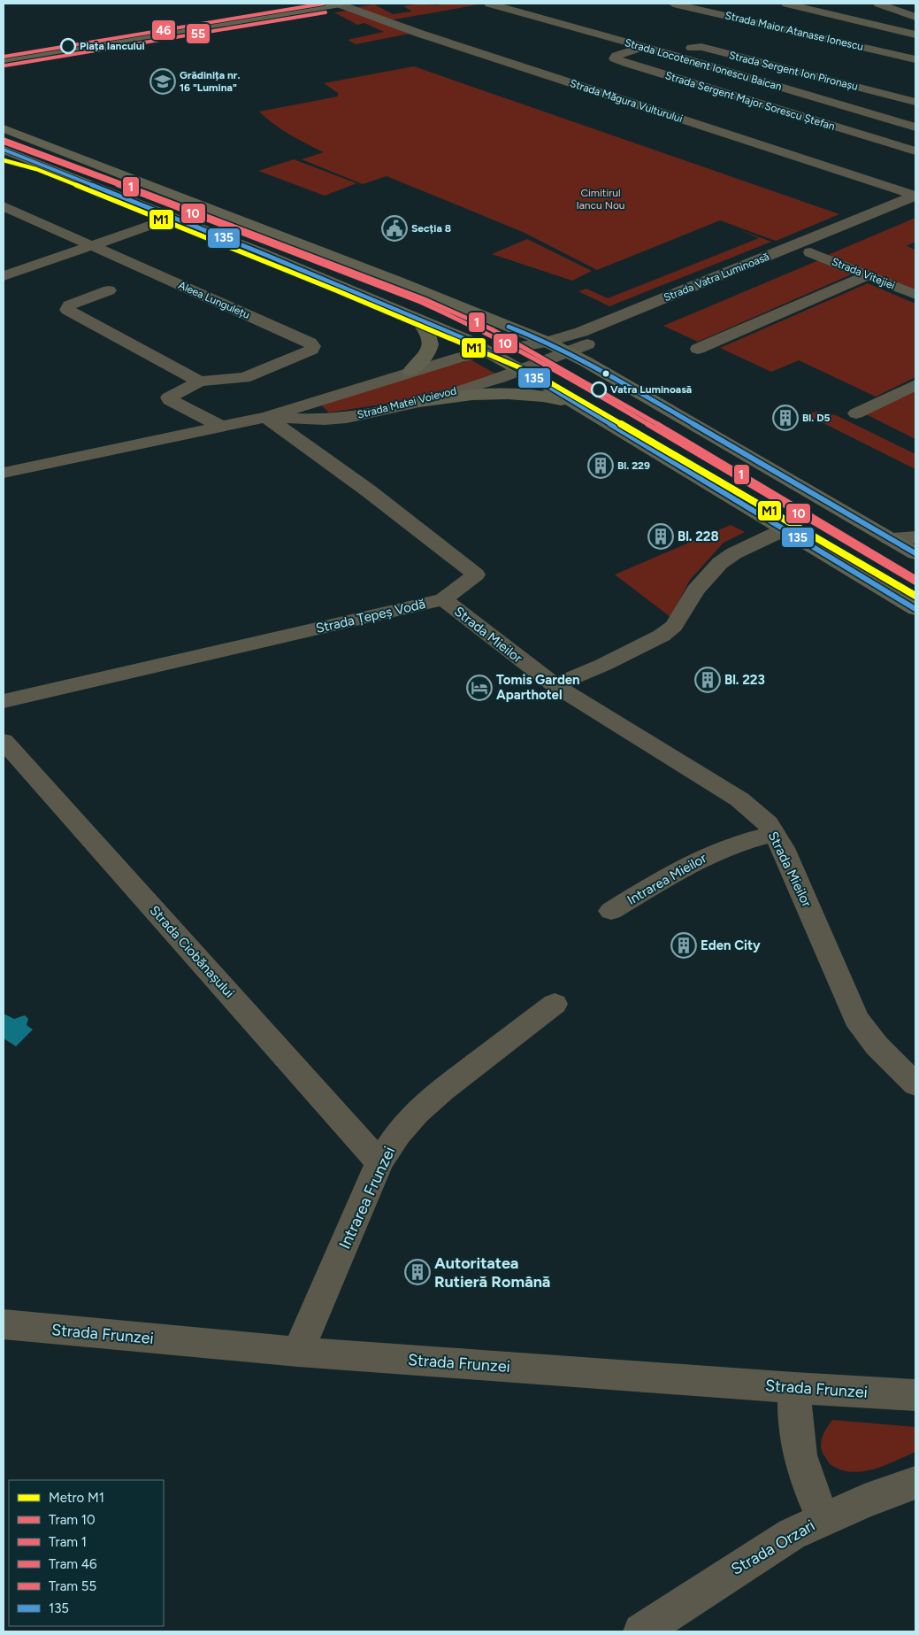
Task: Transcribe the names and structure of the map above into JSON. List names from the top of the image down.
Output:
{
  "streets": {
    "street": [
      "Strada Maior Atanase Ionescu",
      "Strada Locotenent Ionescu Baican",
      "Strada Sergent Ion Pironașu",
      "Strada Măgura Vulturului",
      "Strada Sergent Major Sorescu Ștefan",
      "Strada Vitejiei",
      "Strada Vatra Luminoasă",
      "Aleea Lungulețu",
      "Strada Matei Voievod",
      "Strada Țepeș Vodă",
      "Strada Mieilor",
      "Intrarea Mieilor",
      "Strada Ciobănașului",
      "Intrarea Frunzei",
      "Strada Frunzei",
      "Strada Orzari"
    ]
  },
  "crossings": [
    ["Strada Locotenent Ionescu Baican", "Strada Sergent Ion Pironașu"],
    ["Strada Locotenent Ionescu Baican", "Strada Sergent Major Sorescu Ștefan"],
    ["Strada Măgura Vulturului", "Strada Vatra Luminoasă"],
    ["Strada Vitejiei", "Strada Vatra Luminoasă"],
    ["Strada Vatra Luminoasă", "Strada Matei Voievod"],
    ["Aleea Lungulețu", "Strada Matei Voievod"],
    ["Strada Matei Voievod", "Strada Țepeș Vodă"],
    ["Strada Țepeș Vodă", "Strada Mieilor"],
    ["Strada Mieilor", "Intrarea Mieilor"],
    ["Strada Ciobănașului", "Intrarea Frunzei"],
    ["Intrarea Frunzei", "Strada Frunzei"]
  ],
  "parks": ["Cimitirul Iancu Nou"],
  "places": {
    "other": ["Piața Iancului", "Vatra Luminoasă"],
    "school or university": ["Grădinița nr. 16 \"Lumina\""],
    "public building": ["Secția 8"],
    "building": [
      "Bl. D5",
      "Bl. 229",
      "Bl. 228",
      "Bl. 223",
      "Eden City",
      "Autoritatea Rutieră Română"
    ],
    "hotel": ["Tomis Garden Aparthotel"]
  },
  "lines": [
    "tram line 46",
    "tram line 55",
    "tram line 1",
    "tram line 10",
    "transit line 135",
    "metro line M1"
  ],
  "legend": [
    "Metro M1",
    "Tram 10",
    "Tram 1",
    "Tram 46",
    "Tram 55",
    "135"
  ]
}
